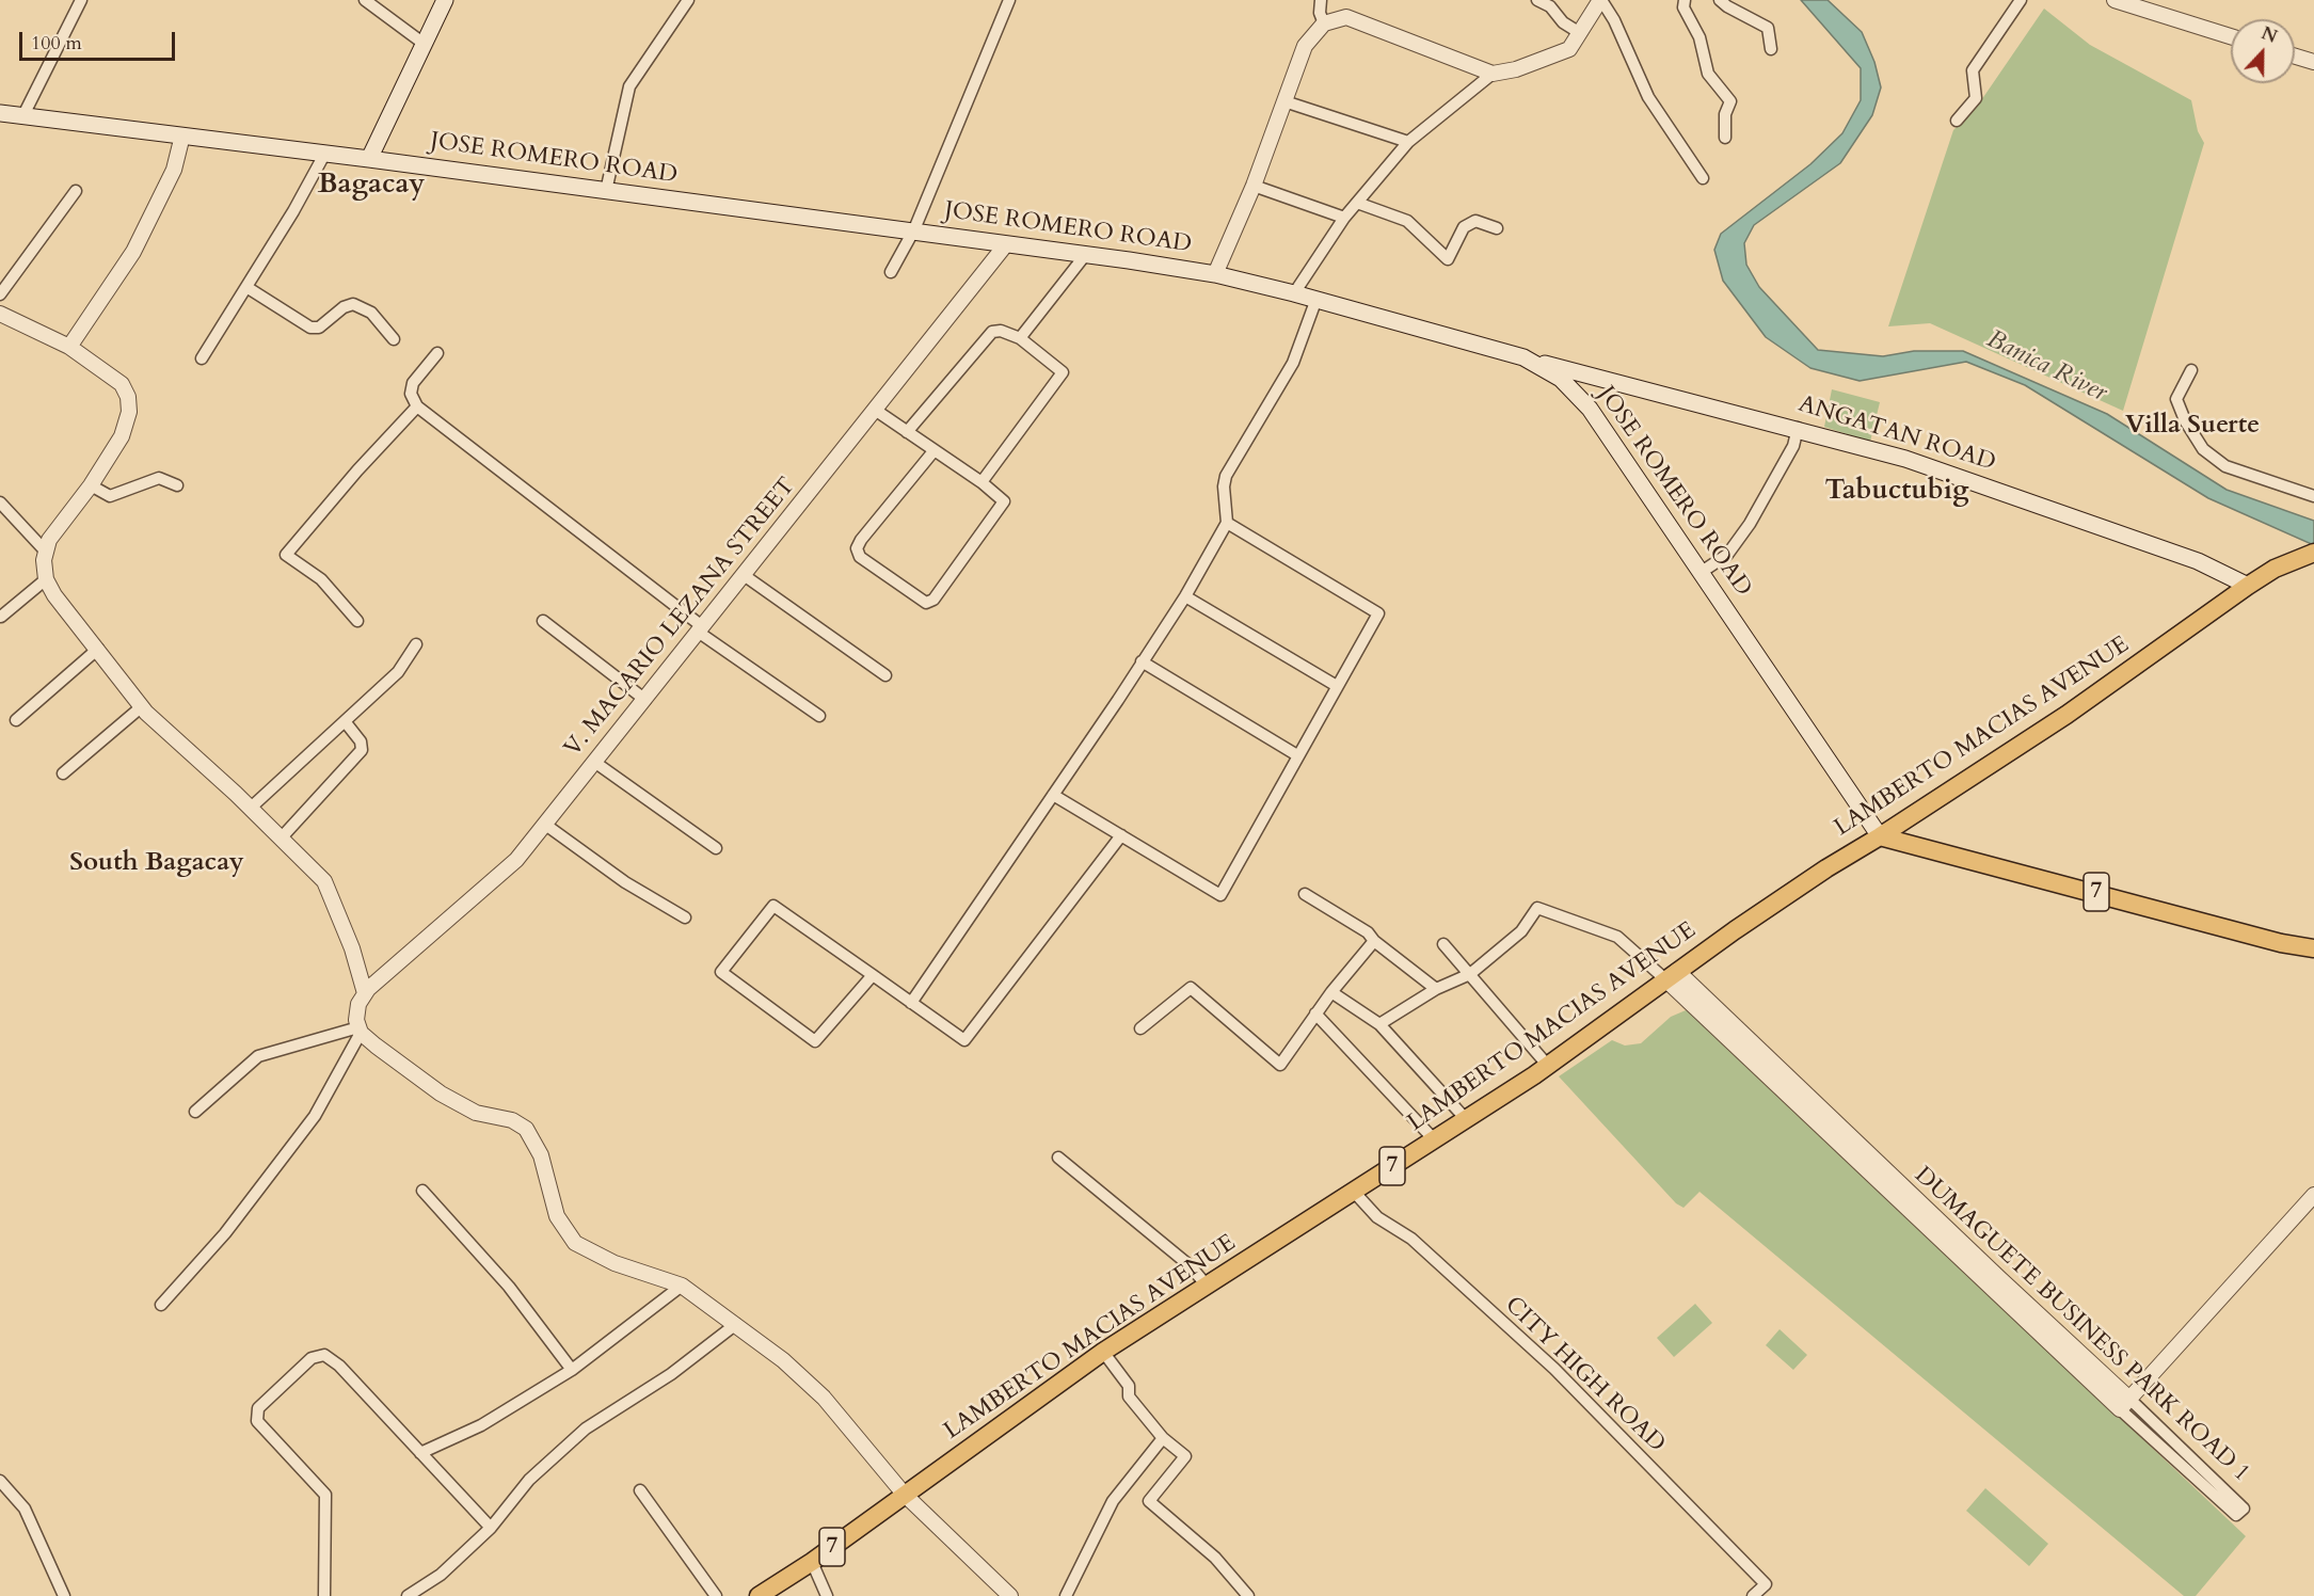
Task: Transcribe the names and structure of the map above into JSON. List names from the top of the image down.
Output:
{
  "streets": {
    "main road": [
      "JOSE ROMERO ROAD",
      "ANGATAN ROAD",
      "LAMBERTO MACIAS AVENUE",
      "7"
    ],
    "street": ["V. MACARIO LEZANA STREET", "DUMAGUETE BUSINESS PARK ROAD 1", "CITY HIGH ROAD"]
  },
  "crossings": [
    ["JOSE ROMERO ROAD", "ANGATAN ROAD"],
    ["JOSE ROMERO ROAD", "V. MACARIO LEZANA STREET"],
    ["JOSE ROMERO ROAD", "LAMBERTO MACIAS AVENUE"],
    ["JOSE ROMERO ROAD", "7"],
    ["ANGATAN ROAD", "LAMBERTO MACIAS AVENUE"],
    ["ANGATAN ROAD", "7"],
    ["LAMBERTO MACIAS AVENUE", "7"],
    ["LAMBERTO MACIAS AVENUE", "DUMAGUETE BUSINESS PARK ROAD 1"],
    ["LAMBERTO MACIAS AVENUE", "CITY HIGH ROAD"]
  ],
  "districts": [
    "Bagacay",
    "Villa Suerte",
    "Tabuctubig",
    "South Bagacay"
  ],
  "water": ["Banica River"],
  "scale_bar": "100 m",
  "north": "top"
}
